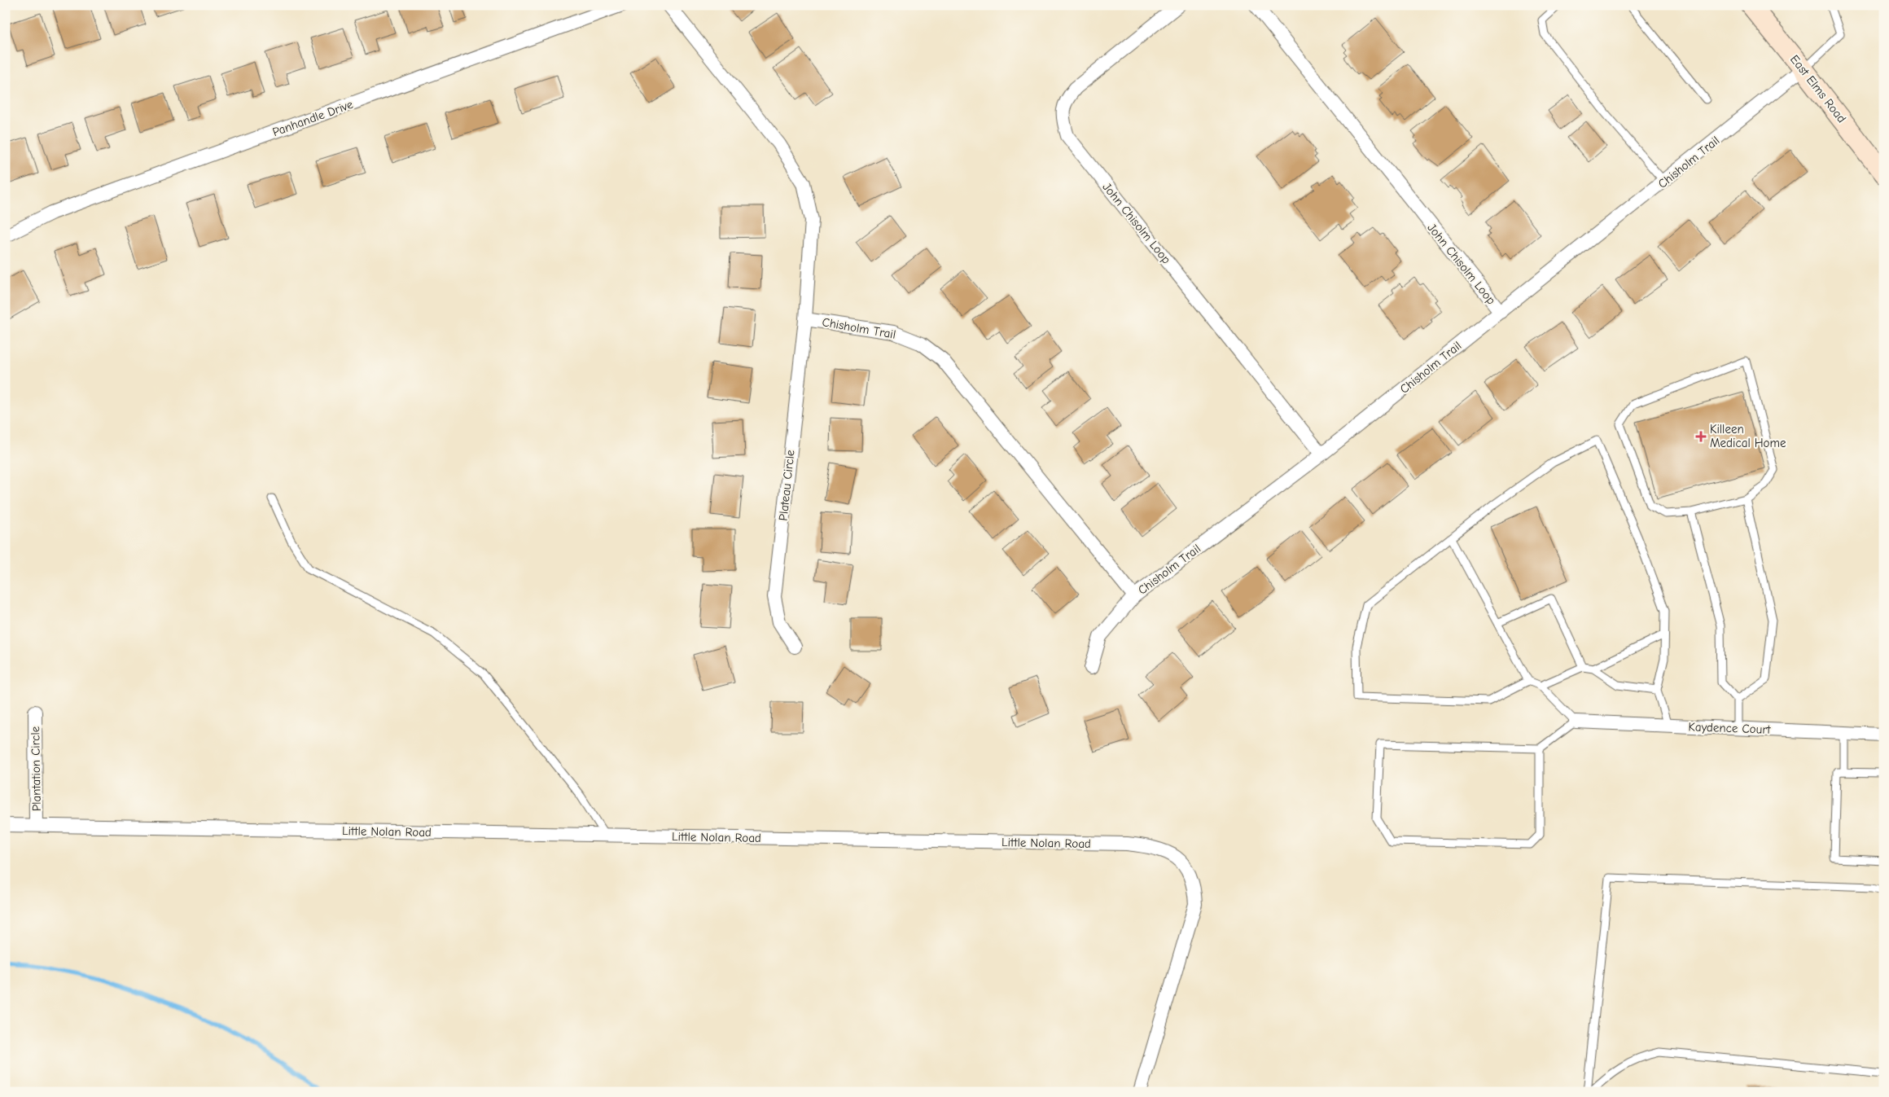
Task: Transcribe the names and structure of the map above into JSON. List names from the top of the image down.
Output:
{
  "streets": {
    "main road": ["East Elms Road"],
    "street": [
      "Panhandle Drive",
      "Chisholm Trail",
      "John Chisolm Loop",
      "Plateau Circle",
      "Kaydence Court",
      "Plantation Circle",
      "Little Nolan Road"
    ]
  },
  "crossings": [
    ["East Elms Road", "Chisholm Trail"],
    ["Chisholm Trail", "John Chisolm Loop"],
    ["Chisholm Trail", "Plateau Circle"],
    ["Plantation Circle", "Little Nolan Road"]
  ],
  "places": {
    "health": ["Killeen Medical Home"]
  }
}
